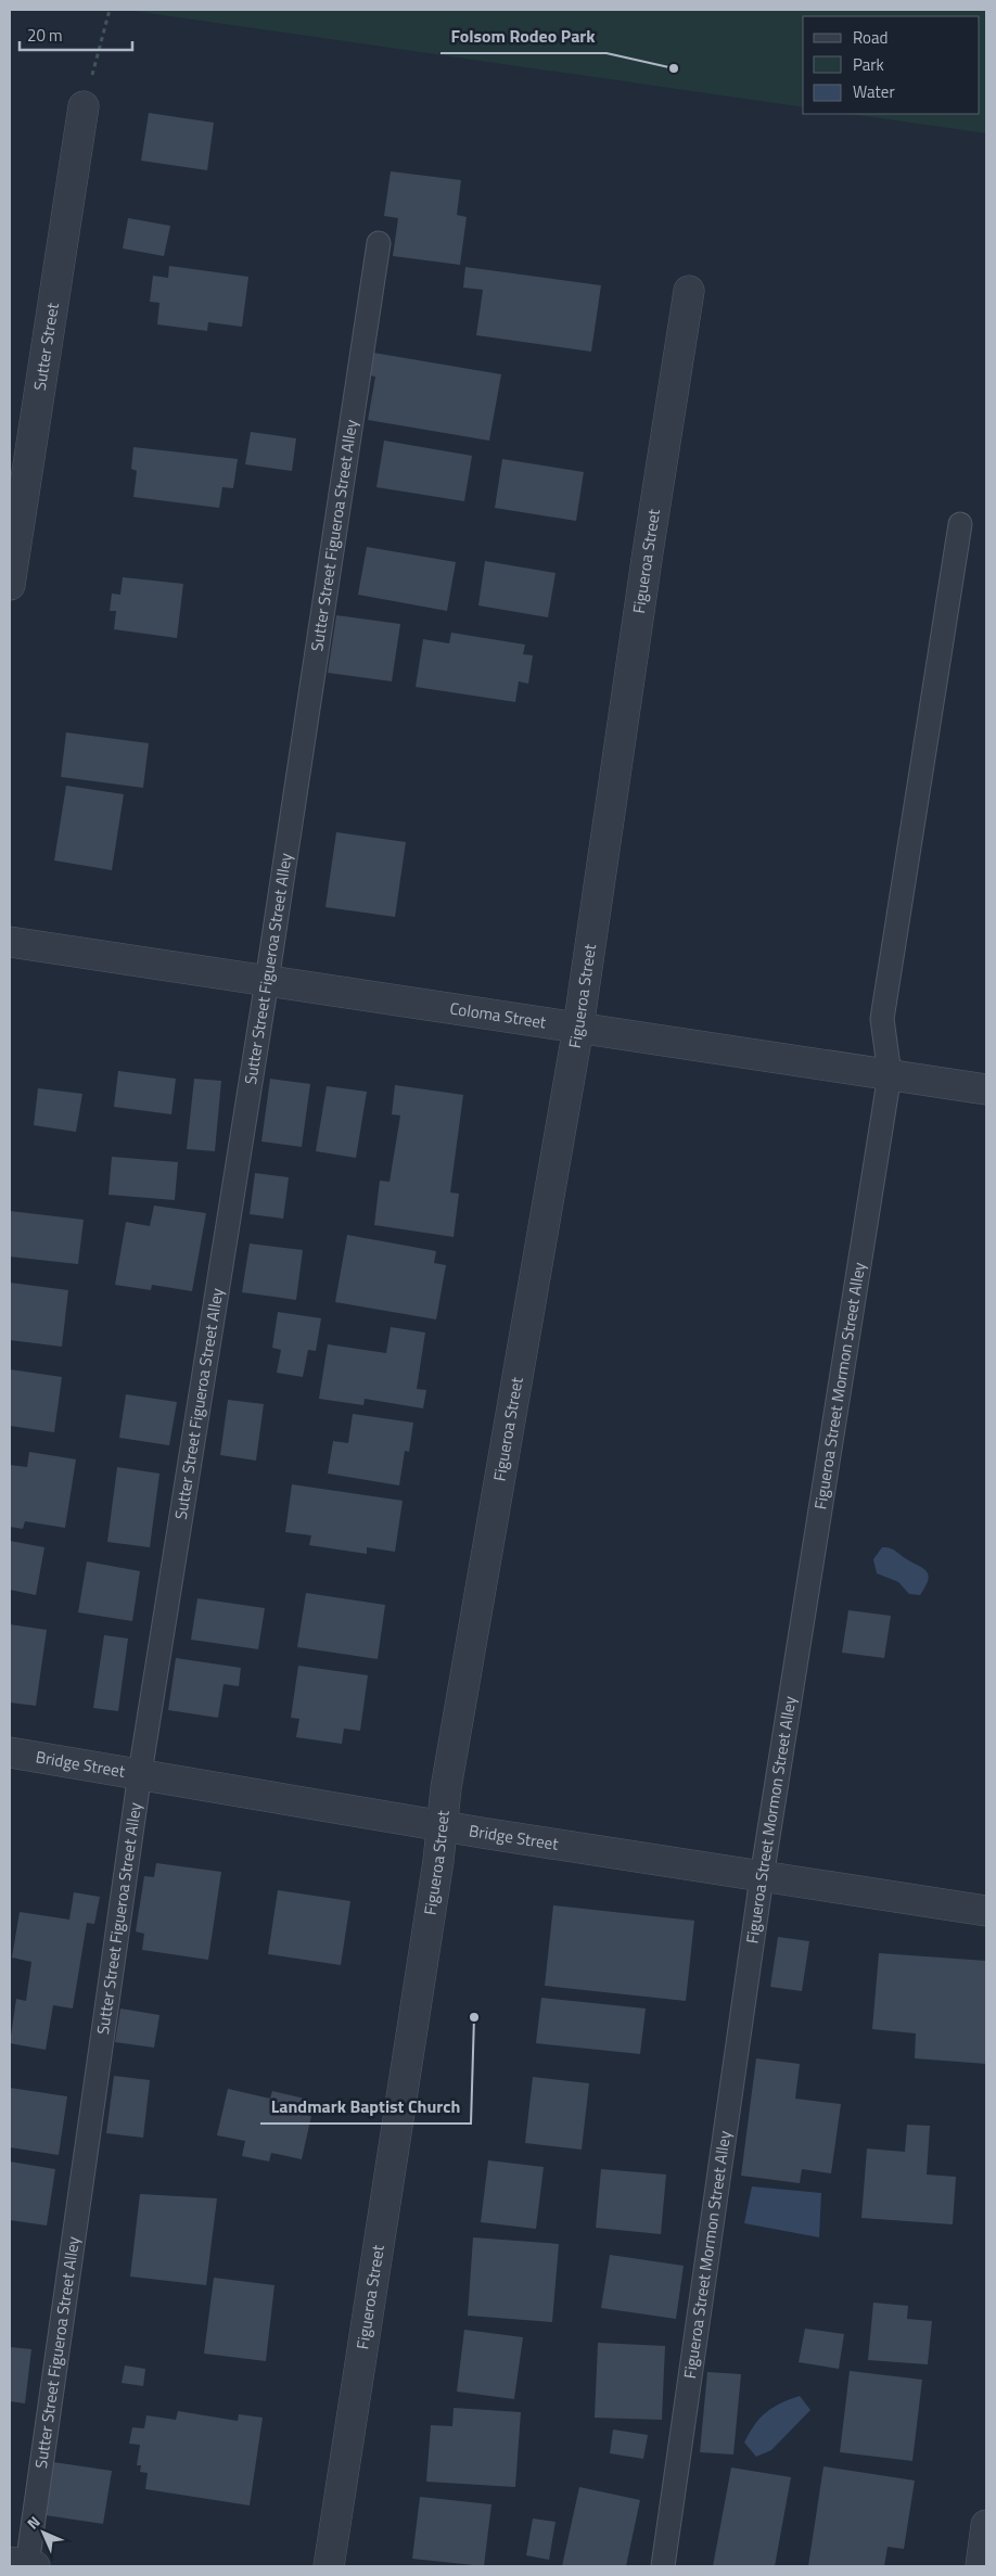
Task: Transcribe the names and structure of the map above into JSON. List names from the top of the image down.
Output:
{
  "streets": {
    "street": [
      "Sutter Street",
      "Figueroa Street",
      "Coloma Street",
      "Bridge Street"
    ],
    "lane": ["Sutter Street Figueroa Street Alley", "Figueroa Street Mormon Street Alley"]
  },
  "crossings": [
    ["Sutter Street Figueroa Street Alley", "Coloma Street"],
    ["Sutter Street Figueroa Street Alley", "Bridge Street"],
    ["Figueroa Street", "Coloma Street"],
    ["Figueroa Street", "Bridge Street"],
    ["Coloma Street", "Figueroa Street Mormon Street Alley"],
    ["Figueroa Street Mormon Street Alley", "Bridge Street"]
  ],
  "places": ["Folsom Rodeo Park", "Landmark Baptist Church"],
  "legend": ["Road", "Park", "Water"],
  "scale_bar": "20 m",
  "north": "top left"
}
